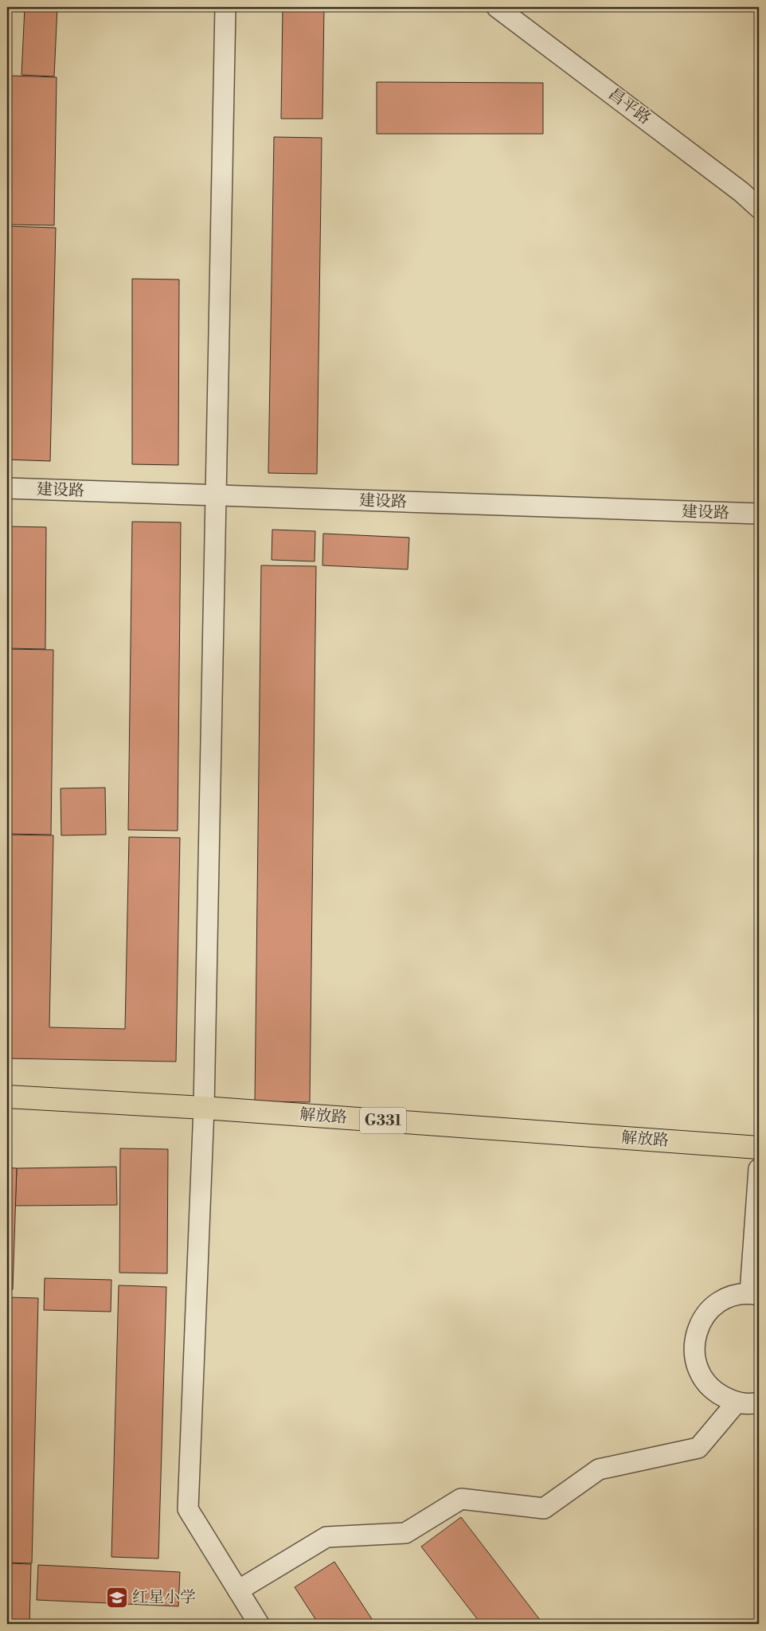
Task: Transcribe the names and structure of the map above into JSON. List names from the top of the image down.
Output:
{
  "streets": {
    "highway": ["解放路", "G331"],
    "street": ["昌平路", "建设路"]
  },
  "places": {
    "school or university": ["红星小学"]
  }
}
